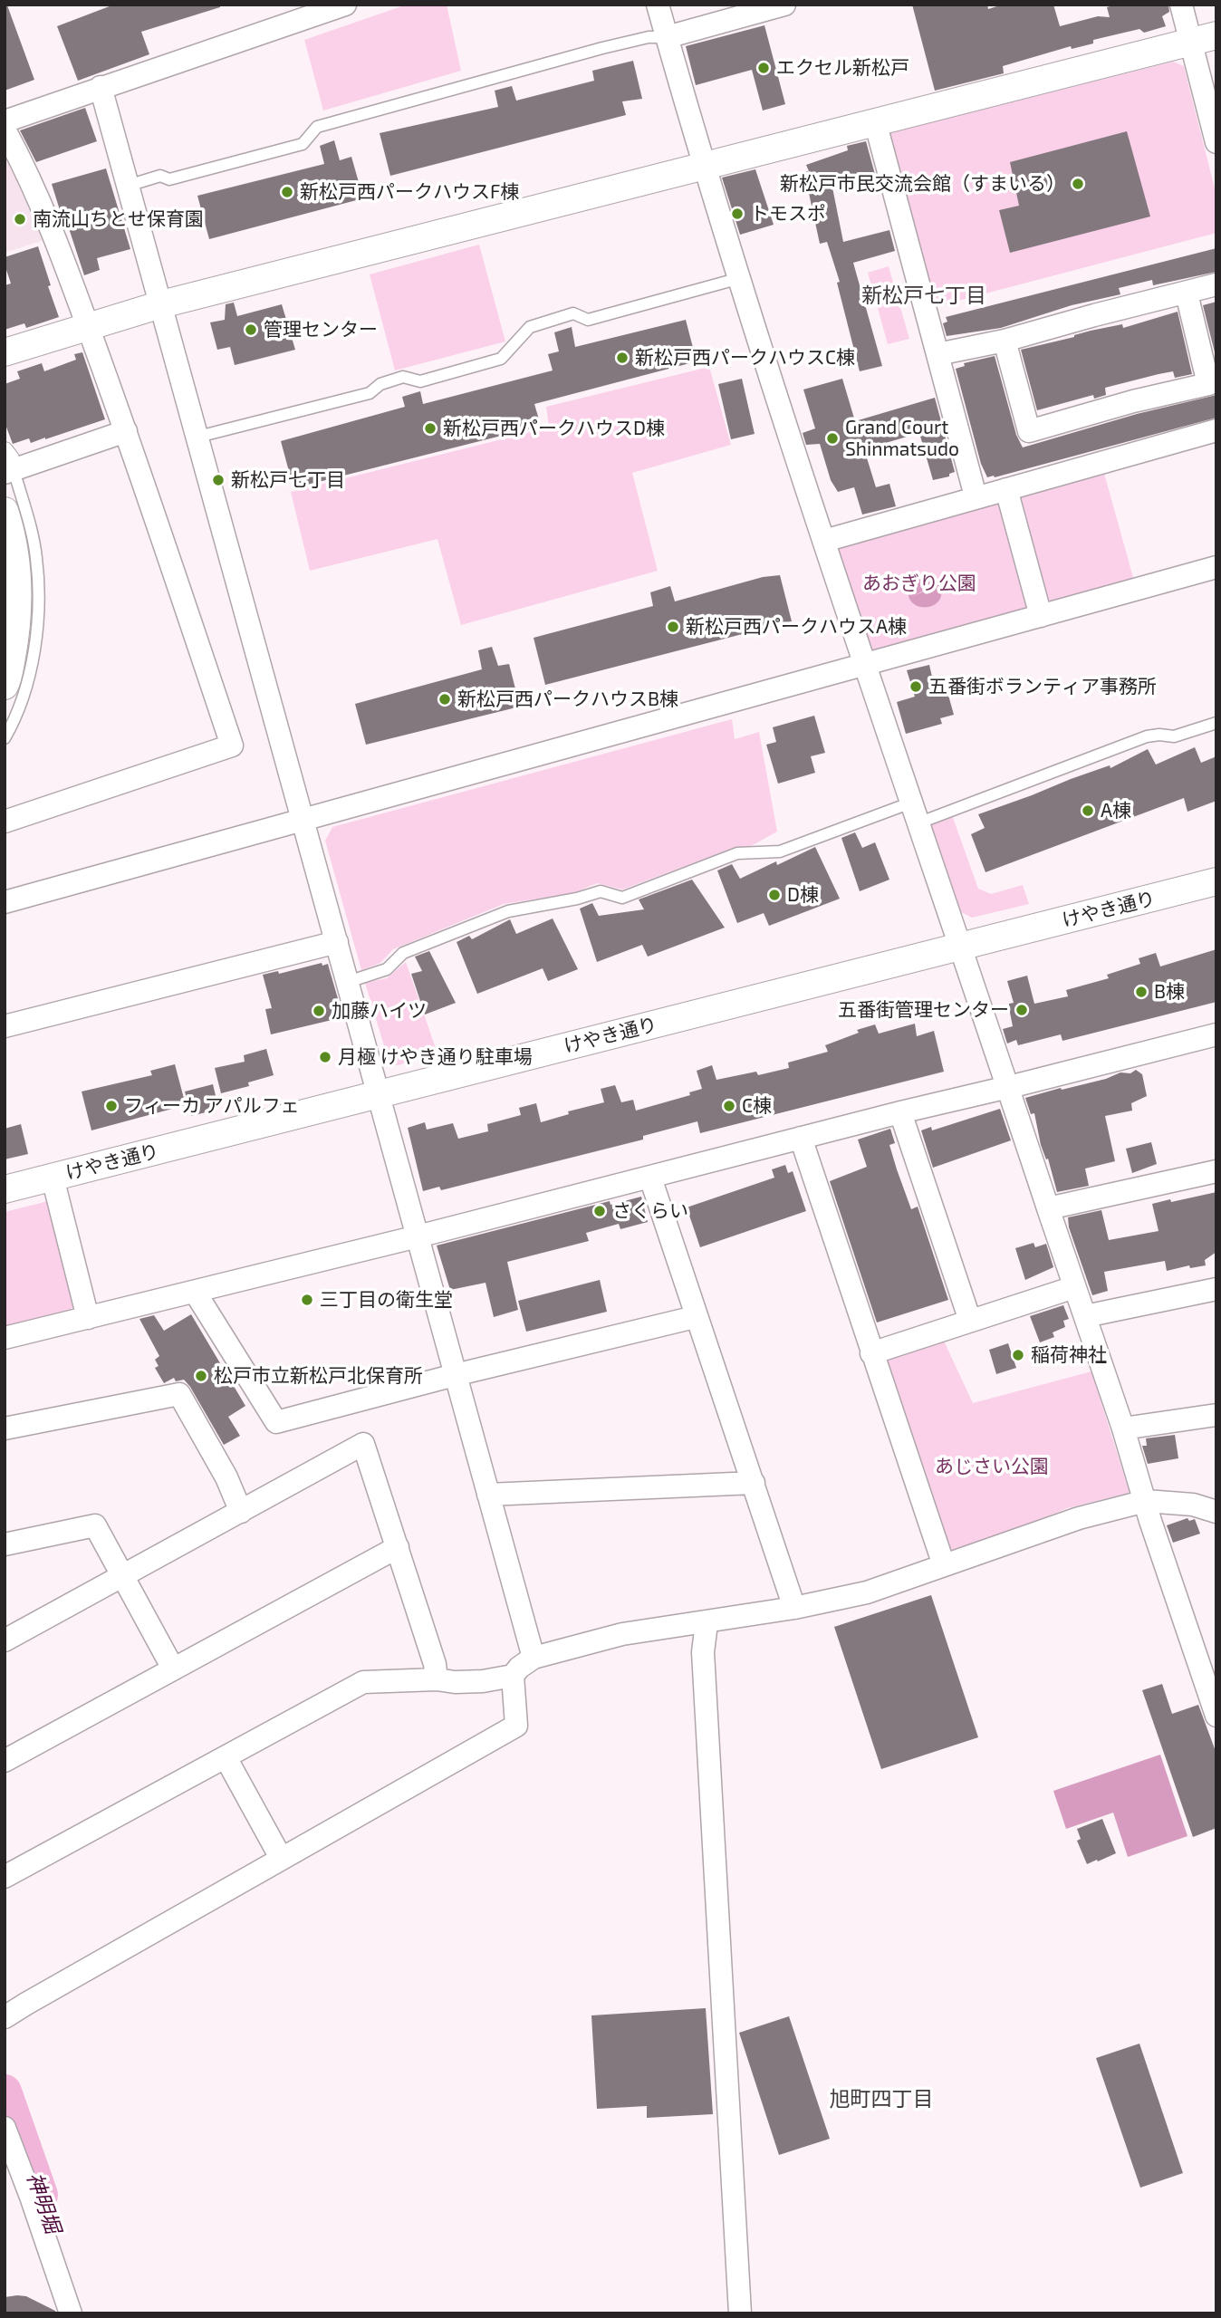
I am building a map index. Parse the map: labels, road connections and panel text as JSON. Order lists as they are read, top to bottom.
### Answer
{
  "streets": {
    "street": ["けやき通り"]
  },
  "districts": ["新松戸七丁目", "旭町四丁目"],
  "water": ["神明堀"],
  "parks": ["あおぎり公園", "あじさい公園"],
  "places": [
    "エクセル新松戸",
    "新松戸市民交流会館（すまいる）",
    "新松戸西パークハウスF棟",
    "トモスポ",
    "南流山ちとせ保育園",
    "管理センター",
    "新松戸西パークハウスC棟",
    "新松戸西パークハウスD棟",
    "Grand Court Shinmatsudo",
    "新松戸七丁目",
    "新松戸西パークハウスA棟",
    "五番街ボランティア事務所",
    "新松戸西パークハウスB棟",
    "A棟",
    "D棟",
    "B棟",
    "五番街管理センター",
    "加藤ハイツ",
    "月極 けやき通り駐車場",
    "フィーカ アパルフェ",
    "C棟",
    "さくらい",
    "三丁目の衛生堂",
    "稲荷神社",
    "松戸市立新松戸北保育所"
  ]
}
